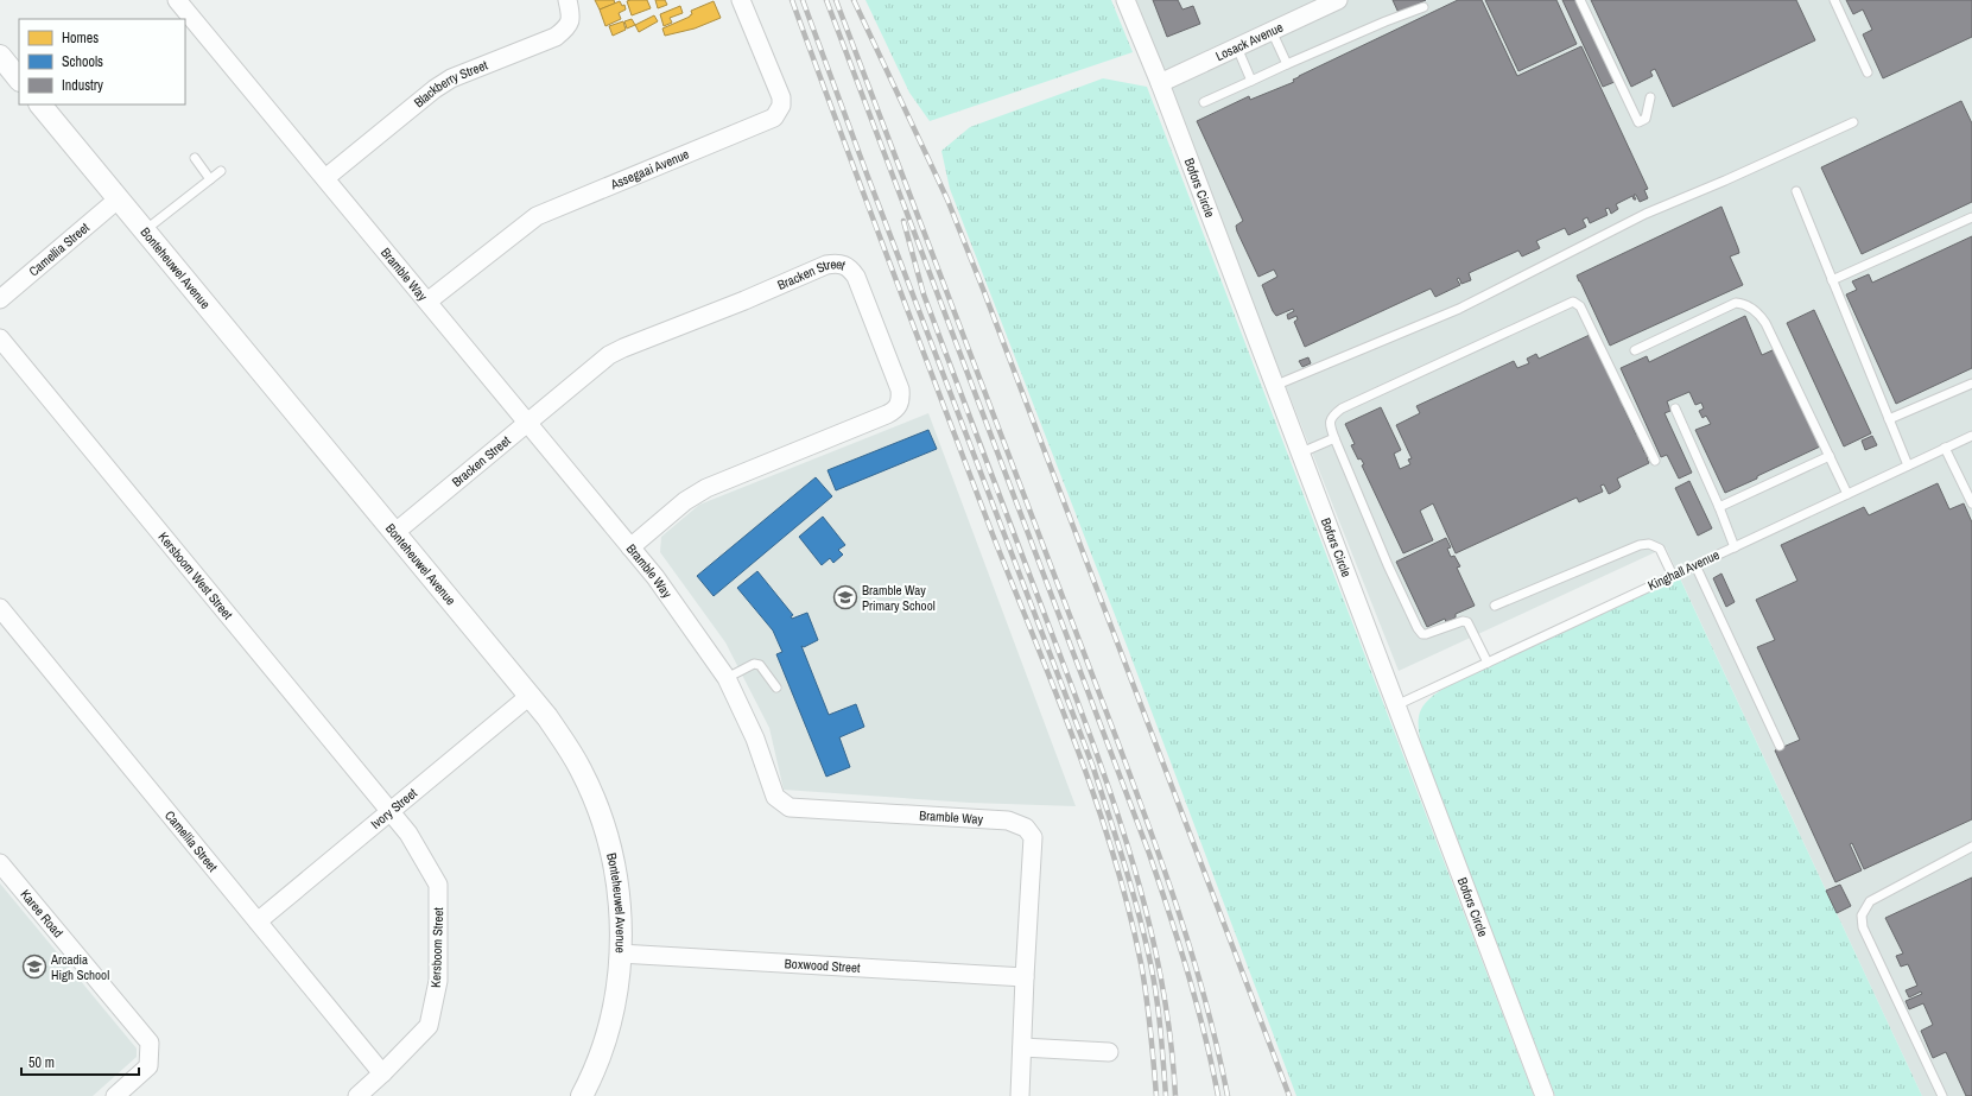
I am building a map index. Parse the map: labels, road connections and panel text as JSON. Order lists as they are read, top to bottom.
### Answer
{
  "streets": {
    "street": [
      "Losack Avenue",
      "Blackberry Street",
      "Assegaai Avenue",
      "Bofors Circle",
      "Camellia Street",
      "Bonteheuwel Avenue",
      "Bramble Way",
      "Bracken Street",
      "Kersboom West Street",
      "Ivory Street",
      "Karee Road",
      "Kersboom Street",
      "Boxwood Street"
    ],
    "lane": ["Kinghall Avenue"]
  },
  "crossings": [
    ["Losack Avenue", "Bofors Circle"],
    ["Blackberry Street", "Bramble Way"],
    ["Assegaai Avenue", "Bramble Way"],
    ["Bofors Circle", "Kinghall Avenue"],
    ["Camellia Street", "Bonteheuwel Avenue"],
    ["Camellia Street", "Ivory Street"],
    ["Camellia Street", "Kersboom Street"],
    ["Bonteheuwel Avenue", "Bracken Street"],
    ["Bonteheuwel Avenue", "Ivory Street"],
    ["Bonteheuwel Avenue", "Boxwood Street"],
    ["Bramble Way", "Bracken Street"],
    ["Bramble Way", "Boxwood Street"],
    ["Kersboom West Street", "Ivory Street"],
    ["Kersboom West Street", "Kersboom Street"],
    ["Ivory Street", "Kersboom Street"]
  ],
  "places": {
    "school or university": ["Bramble Way Primary School", "Arcadia High School"]
  },
  "legend": ["Homes", "Schools", "Industry"],
  "scale_bar": "50 m"
}
